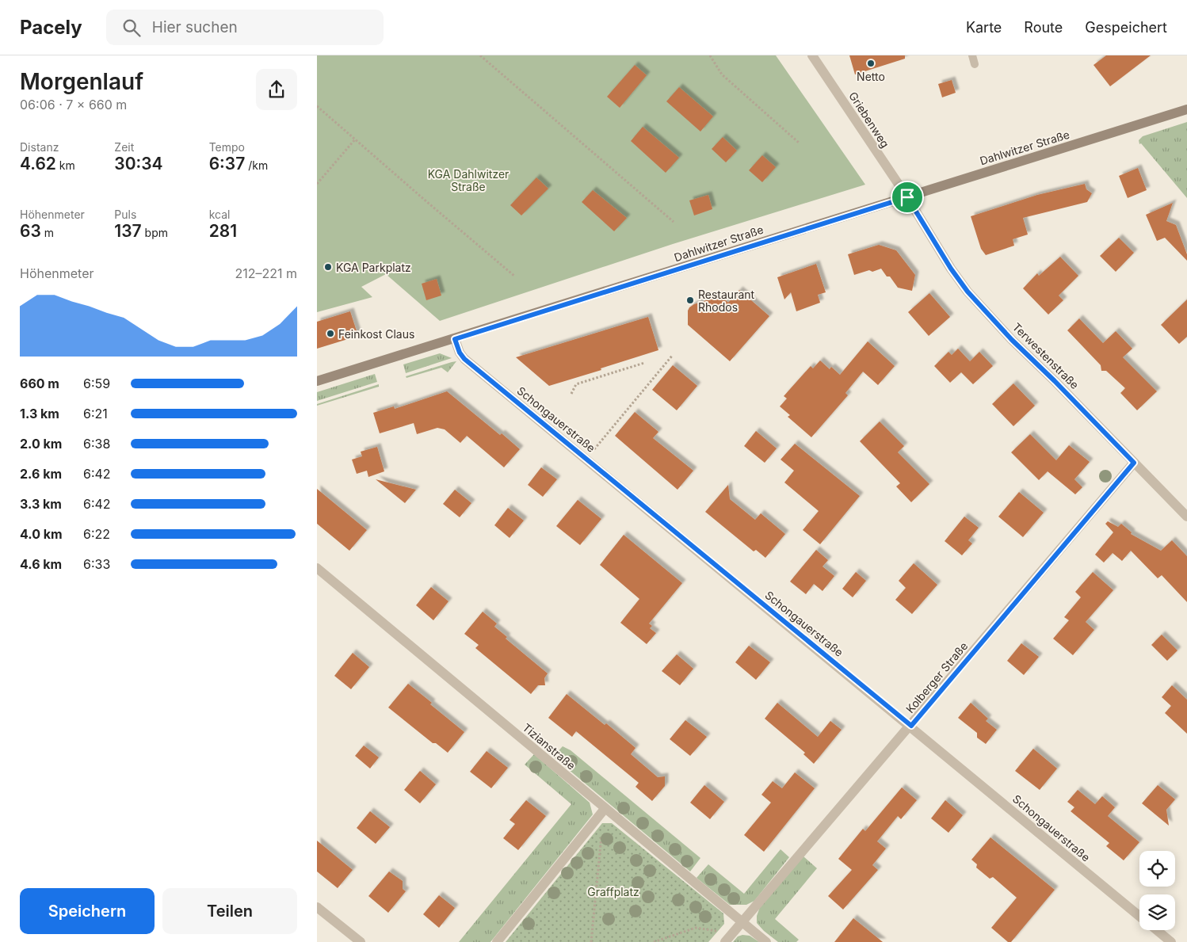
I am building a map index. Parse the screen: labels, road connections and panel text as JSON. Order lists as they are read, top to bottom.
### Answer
{
  "streets": {
    "main road": ["Dahlwitzer Straße"],
    "street": [
      "Griebenweg",
      "Terwestenstraße",
      "Schongauerstraße",
      "Kolberger Straße",
      "Tizianstraße"
    ]
  },
  "crossings": [
    ["Griebenweg", "Dahlwitzer Straße"],
    ["Griebenweg", "Terwestenstraße"],
    ["Dahlwitzer Straße", "Terwestenstraße"],
    ["Dahlwitzer Straße", "Schongauerstraße"],
    ["Terwestenstraße", "Kolberger Straße"],
    ["Schongauerstraße", "Kolberger Straße"],
    ["Kolberger Straße", "Tizianstraße"]
  ],
  "parks": ["KGA Dahlwitzer Straße", "Graffplatz"],
  "places": [
    "Netto",
    "KGA Parkplatz",
    "Restaurant Rhodos",
    "Feinkost Claus"
  ],
  "page": {
    "header": "Pacely",
    "search": "Hier suchen",
    "nav": ["Karte", "Route", "Gespeichert"],
    "heading": ["Morgenlauf", "06:06 · 7 × 660 m"],
    "stats": [
      ["Distanz", "4.62 km"],
      ["Zeit", "30:34"],
      ["Tempo", "6:37 /km"],
      ["Höhenmeter", "63 m"],
      ["Puls", "137 bpm"],
      ["kcal", "281"]
    ],
    "chart": ["Höhenmeter", "212–221 m"],
    "list": [
      {
        "name": "660 m",
        "note": "6:59"
      },
      {
        "name": "1.3 km",
        "note": "6:21"
      },
      {
        "name": "2.0 km",
        "note": "6:38"
      },
      {
        "name": "2.6 km",
        "note": "6:42"
      },
      {
        "name": "3.3 km",
        "note": "6:42"
      },
      {
        "name": "4.0 km",
        "note": "6:22"
      },
      {
        "name": "4.6 km",
        "note": "6:33"
      }
    ],
    "buttons": ["Speichern", "Teilen"]
  }
}
